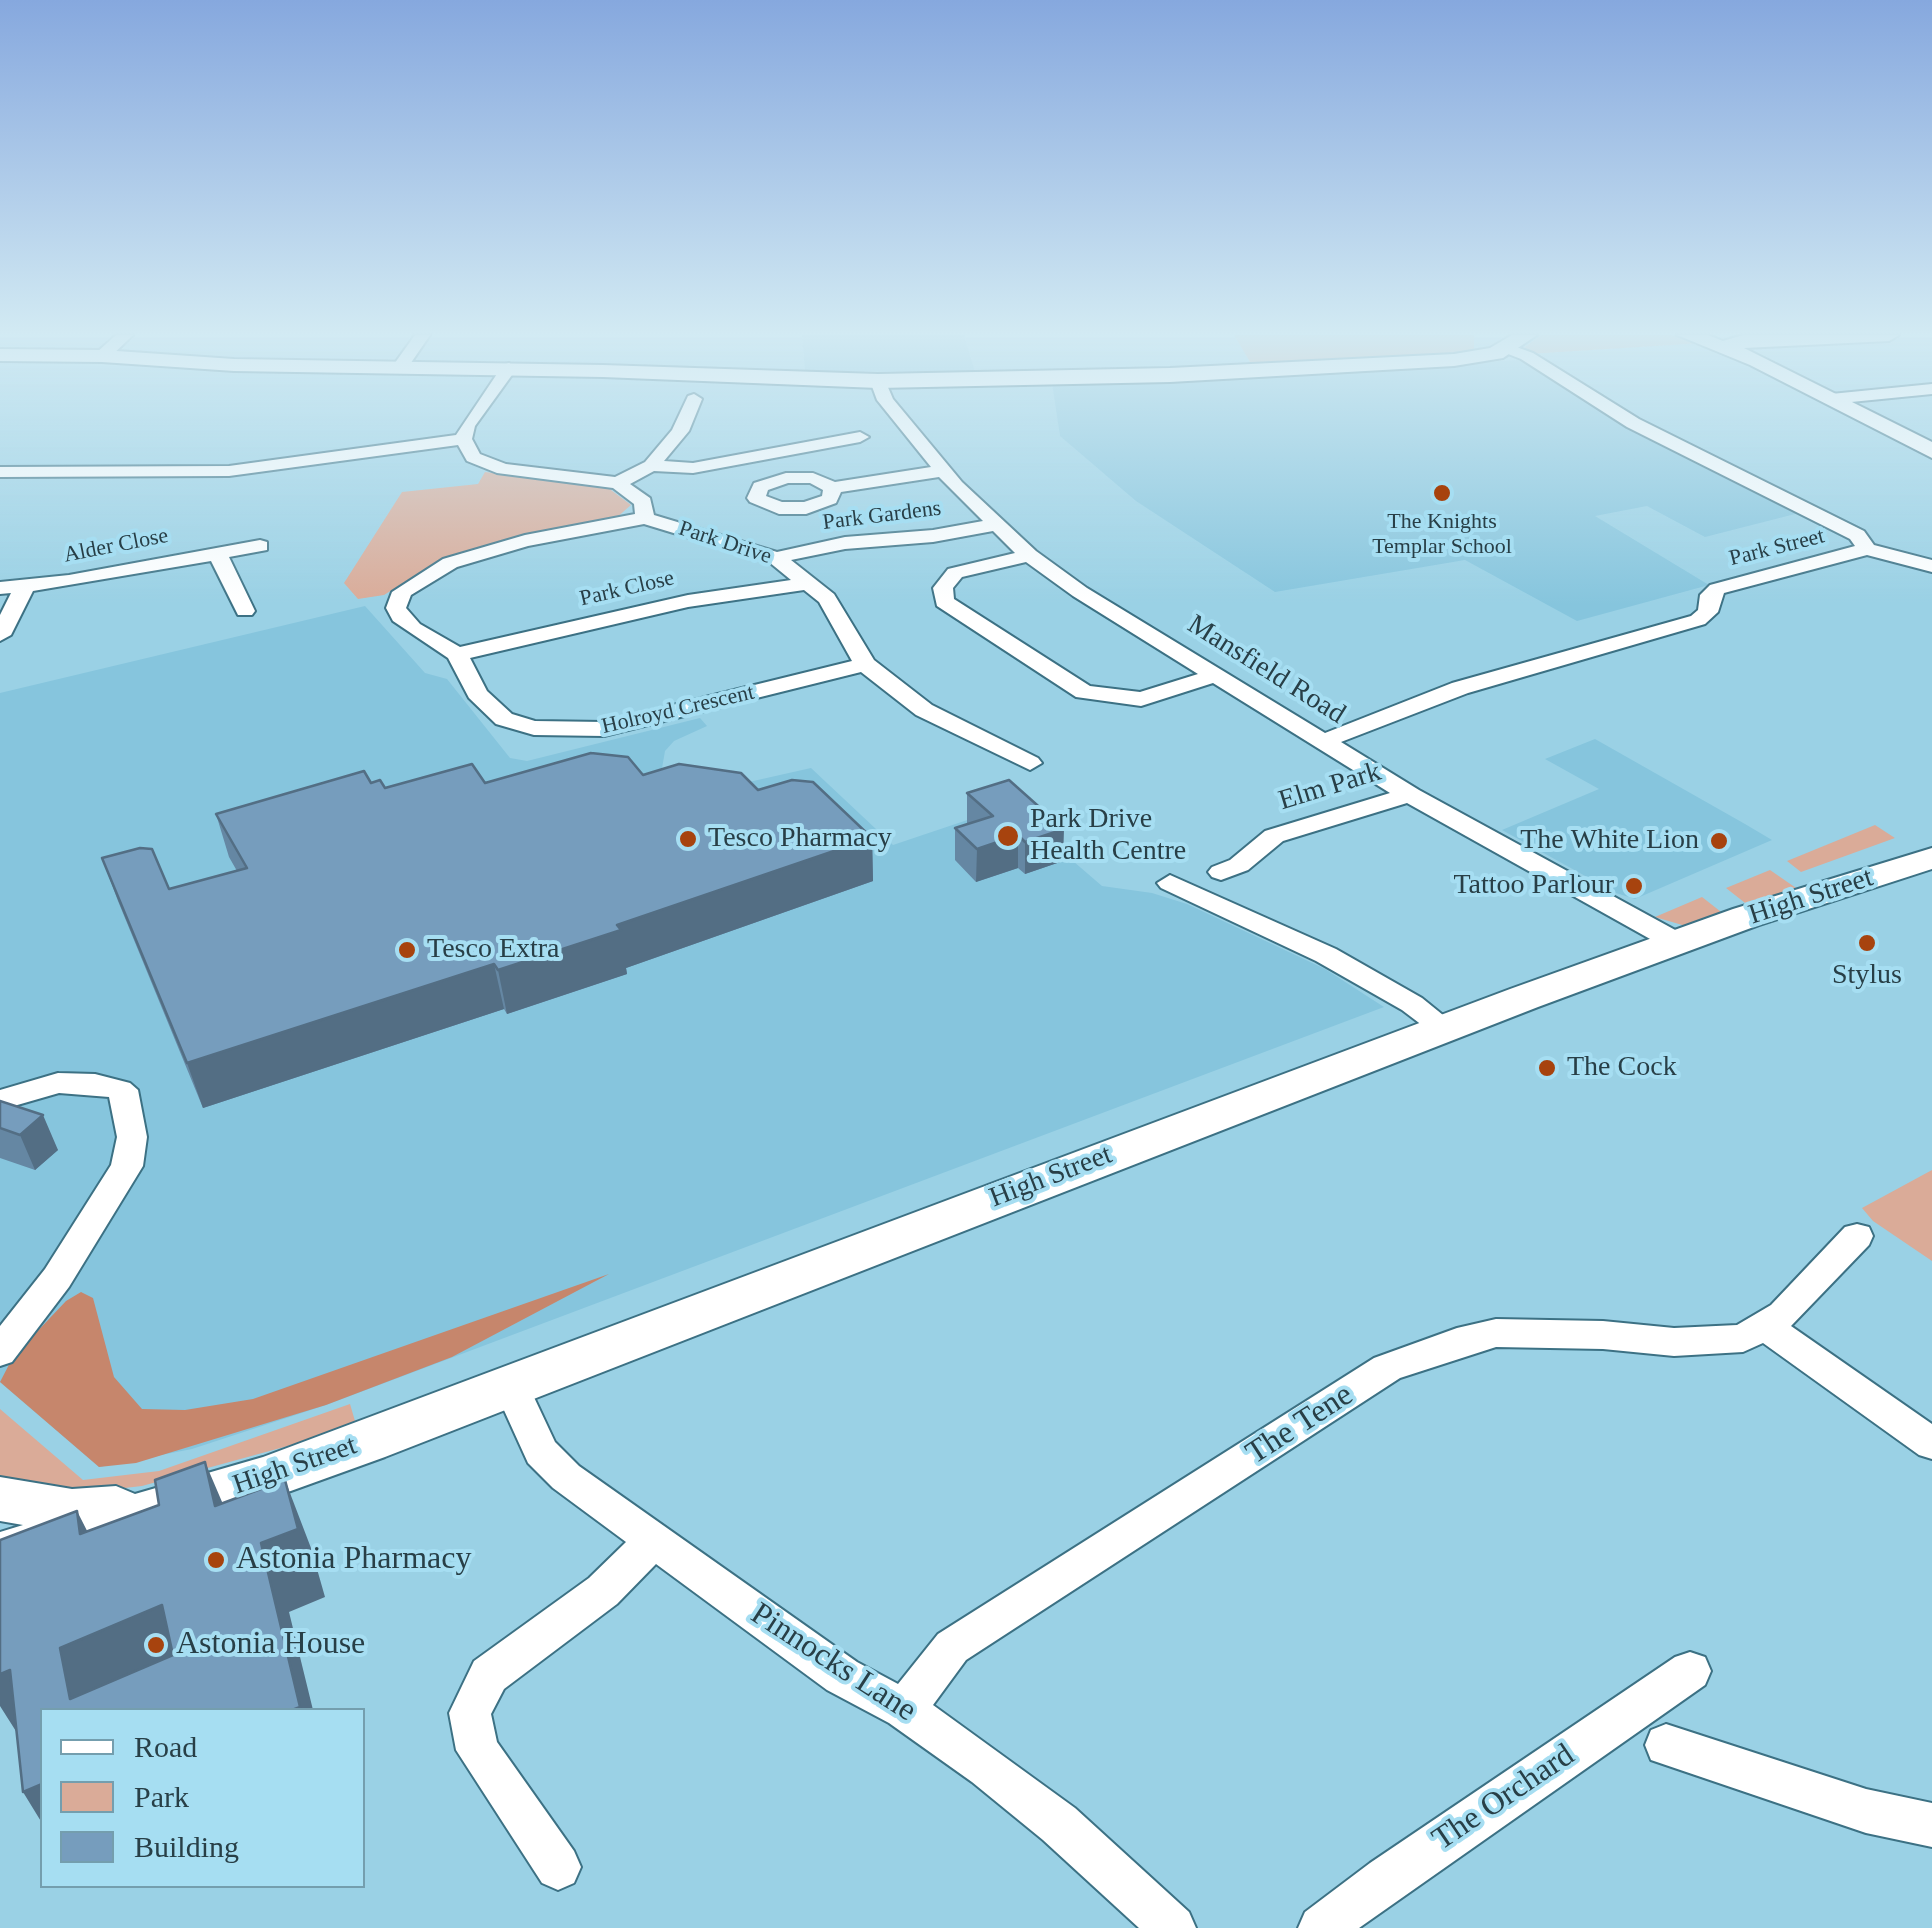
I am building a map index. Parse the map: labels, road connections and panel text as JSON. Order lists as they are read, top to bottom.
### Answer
{
  "streets": {
    "street": [
      "Park Gardens",
      "Park Drive",
      "Alder Close",
      "Park Street",
      "Park Close",
      "Mansfield Road",
      "Holroyd Crescent",
      "Elm Park",
      "High Street",
      "The Tene",
      "Pinnocks Lane",
      "The Orchard"
    ]
  },
  "crossings": [
    ["Park Gardens", "Park Drive"],
    ["Park Gardens", "Mansfield Road"],
    ["Park Drive", "Park Close"],
    ["Park Drive", "Holroyd Crescent"],
    ["Park Street", "Mansfield Road"],
    ["Park Close", "Holroyd Crescent"],
    ["Mansfield Road", "Elm Park"],
    ["Mansfield Road", "High Street"],
    ["High Street", "Pinnocks Lane"],
    ["The Tene", "Pinnocks Lane"]
  ],
  "places": [
    "The Knights Templar School",
    "Park Drive Health Centre",
    "Tesco Pharmacy",
    "The White Lion",
    "Tattoo Parlour",
    "Stylus",
    "Tesco Extra",
    "The Cock",
    "Astonia Pharmacy",
    "Astonia House"
  ],
  "legend": ["Road", "Park", "Building"]
}
